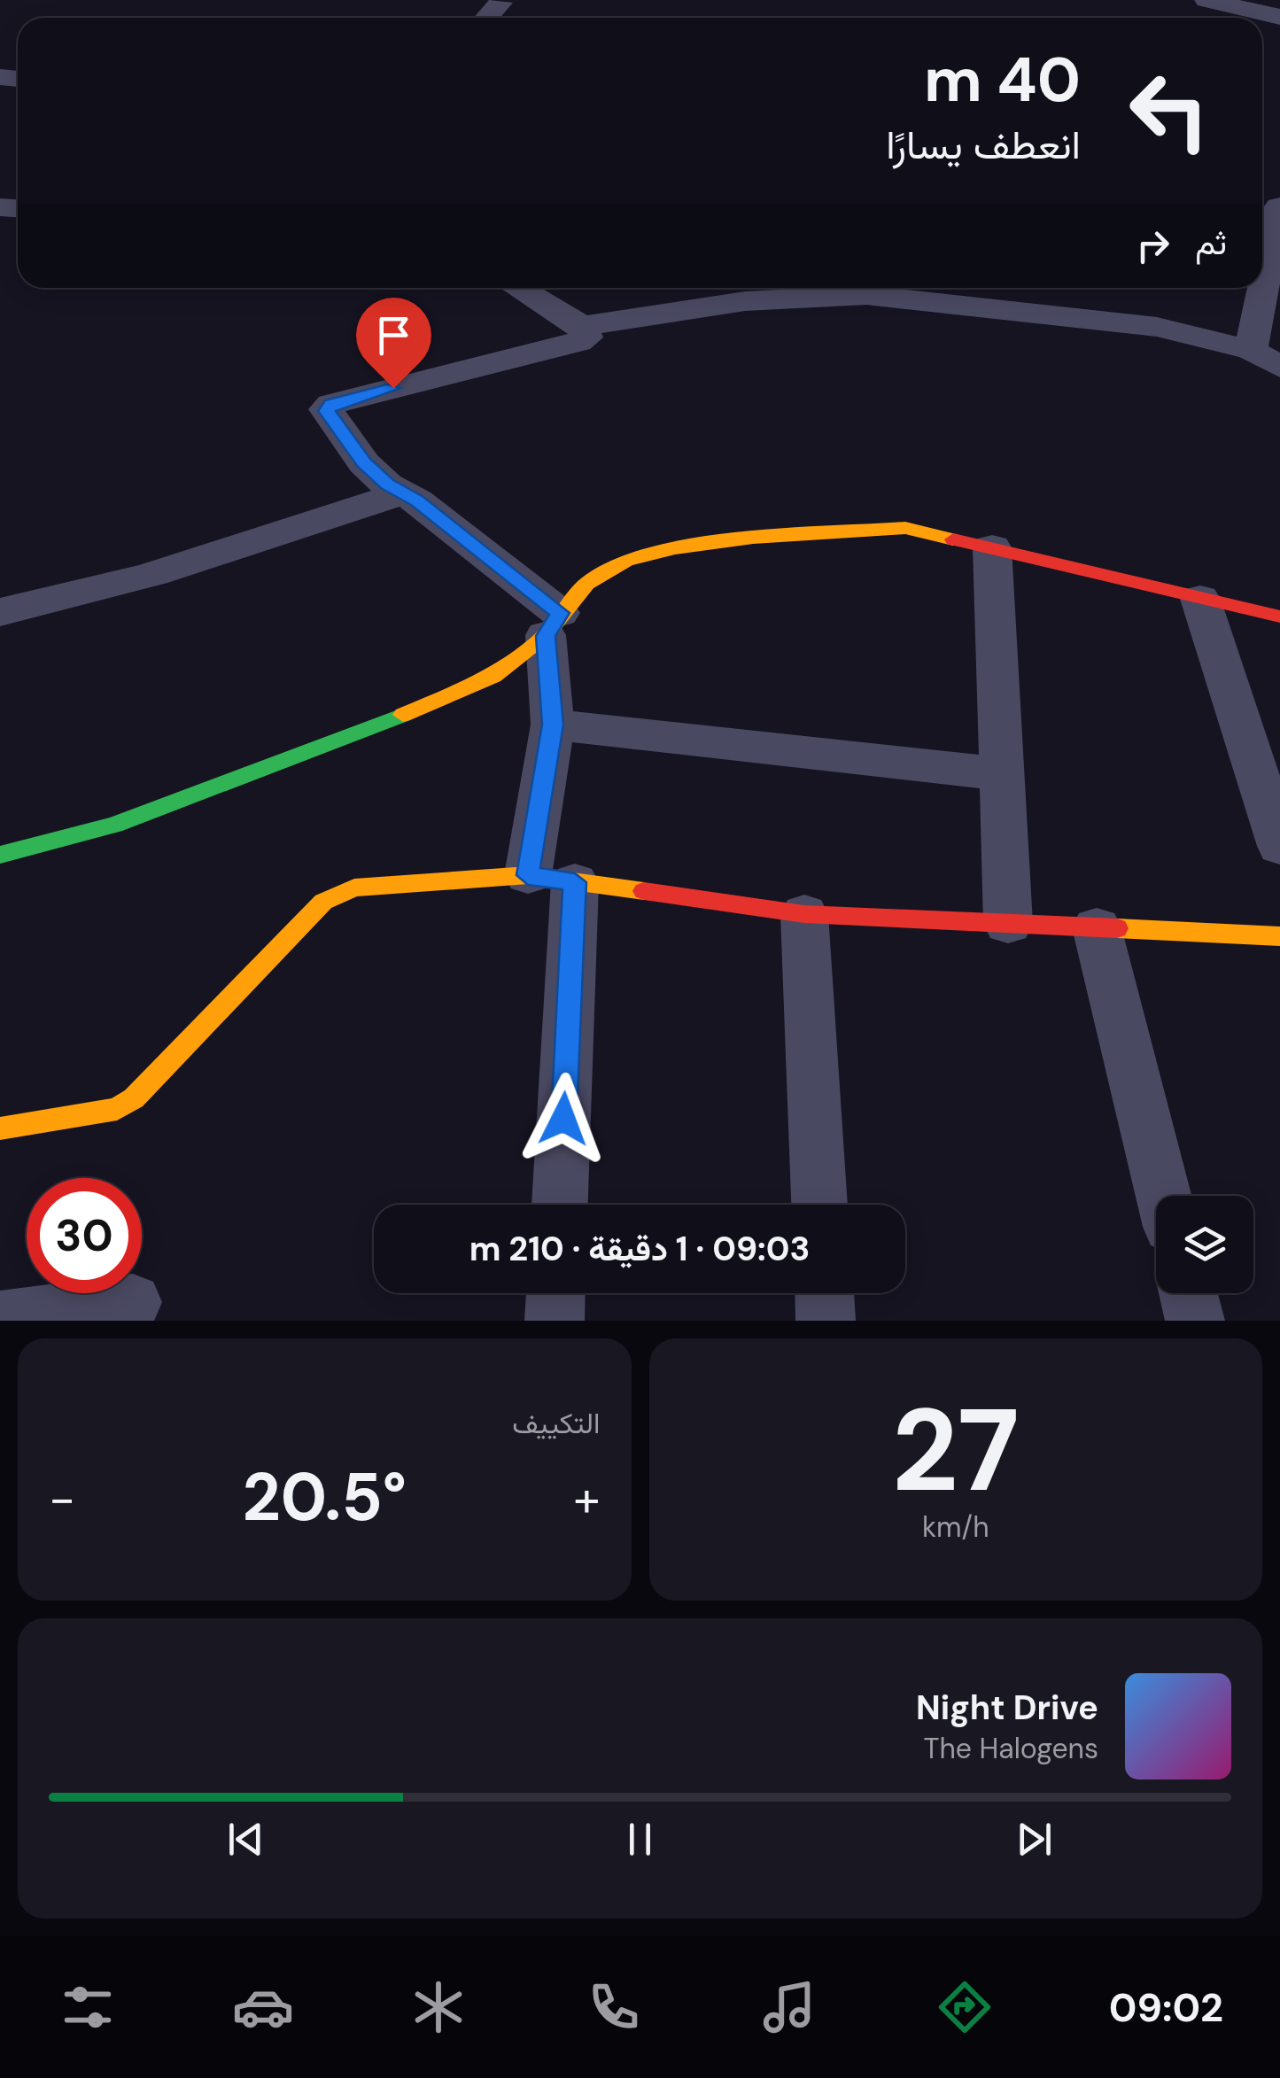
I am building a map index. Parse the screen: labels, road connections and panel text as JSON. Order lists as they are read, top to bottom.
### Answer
{
  "page": {
    "turn": ["40 m", "انعطف يسارًا"],
    "then": "ثم",
    "limit": "30",
    "trip": "09:03 · 1 دقيقة · 210 m",
    "tile": [
      ["27", "km/h"],
      "التكييف"
    ],
    "heat": ["−", "20.5°", "+"],
    "song": ["Night Drive", "The Halogens"],
    "tabs": "09:02"
  }
}
